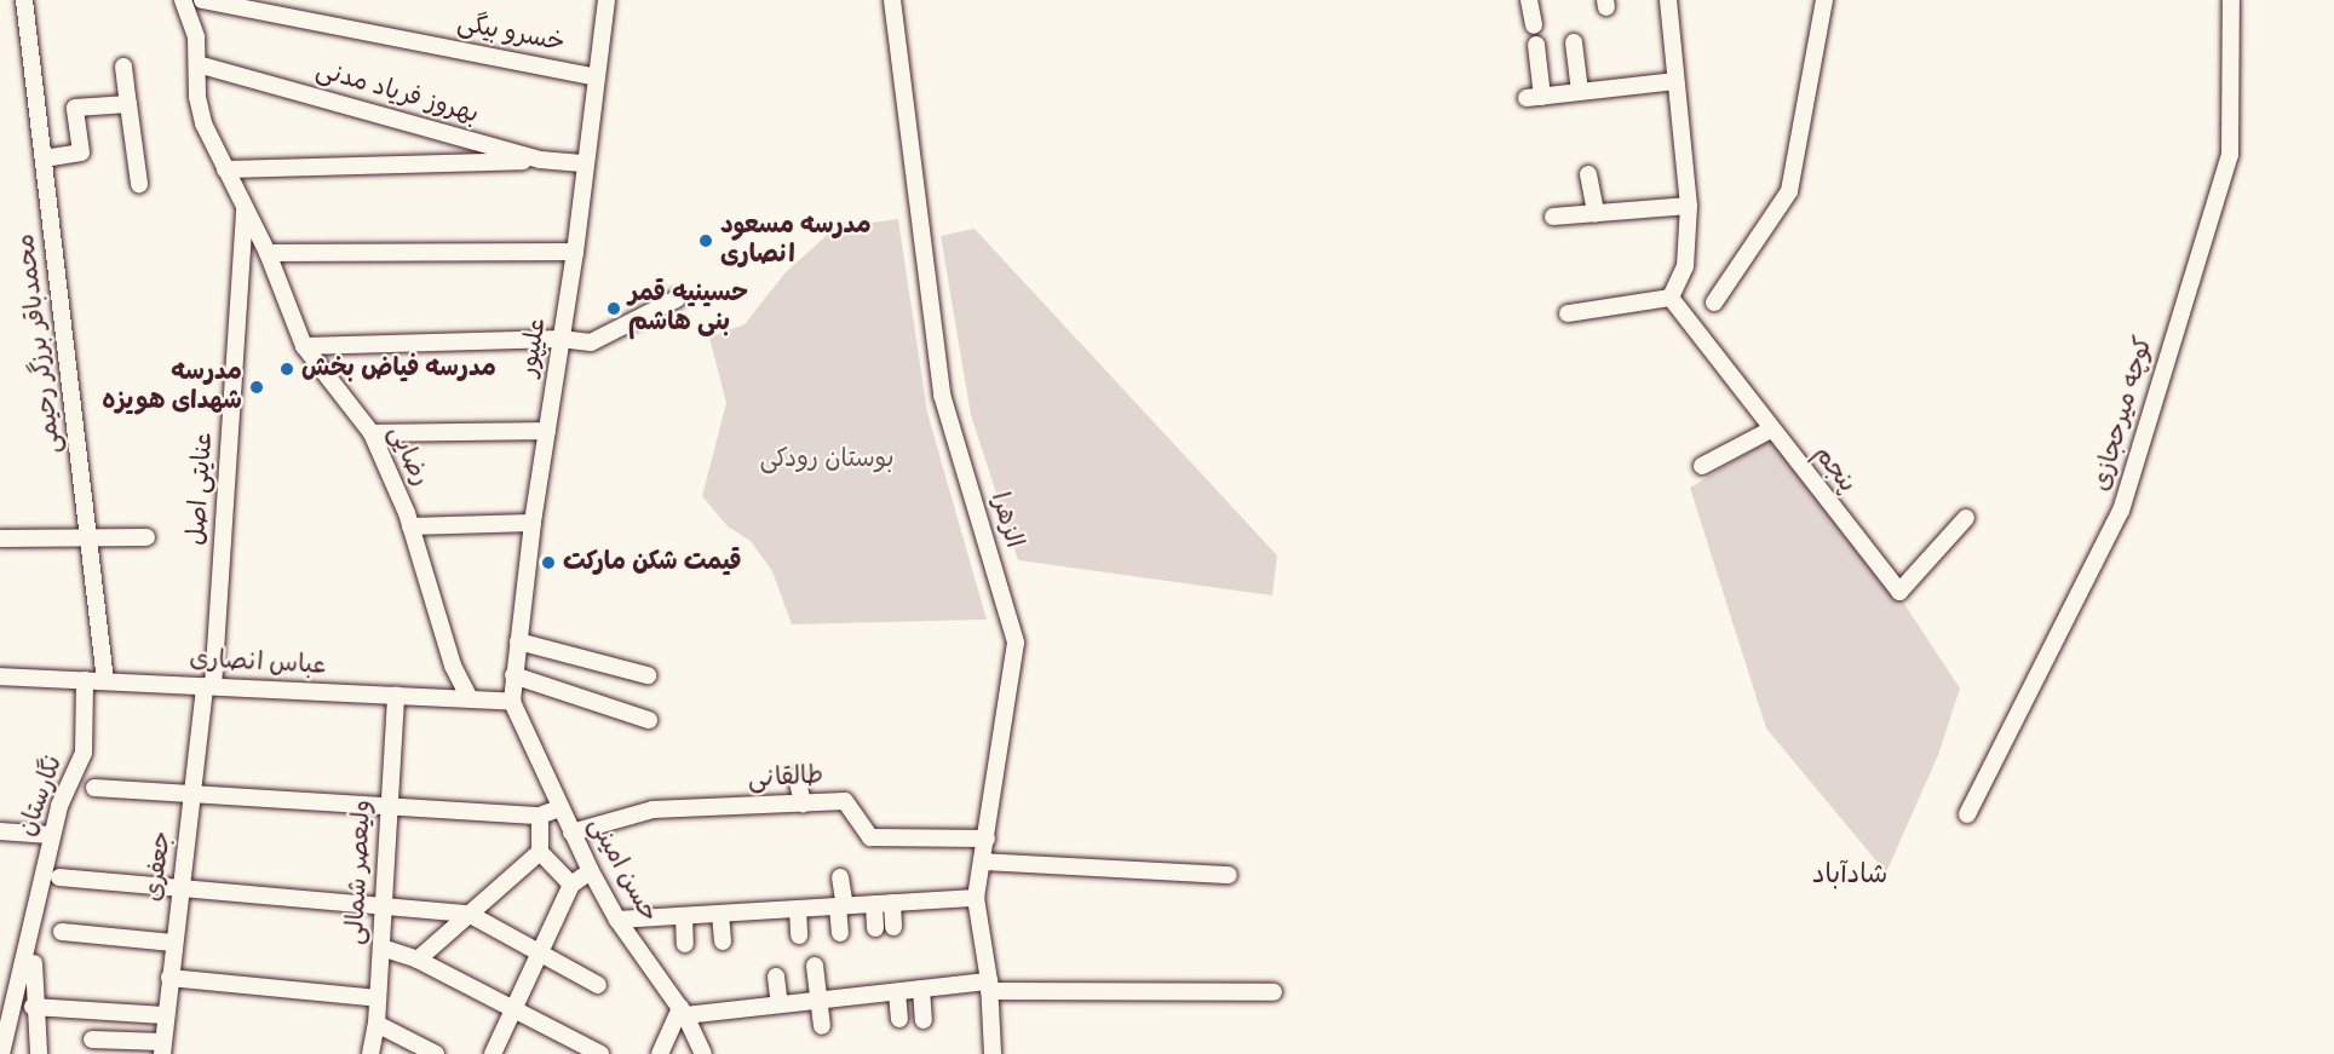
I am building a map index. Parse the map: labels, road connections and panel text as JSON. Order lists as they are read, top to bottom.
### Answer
{
  "streets": {
    "street": [
      "خسرو بیگی",
      "بهروز فریاد مدنی",
      "محمدباقر برزگر رحیمی",
      "علیپور",
      "کوچه میرحجازی",
      "رضایی",
      "پنجم",
      "عنایتی اصل",
      "الزهرا",
      "عباس انصاری",
      "طالقانی",
      "نگارستان",
      "جعفری",
      "حسن امینی",
      "ولیعصر شمالی"
    ]
  },
  "crossings": [
    ["خسرو بیگی", "علیپور"],
    ["بهروز فریاد مدنی", "علیپور"],
    ["بهروز فریاد مدنی", "رضایی"],
    ["محمدباقر برزگر رحیمی", "عباس انصاری"],
    ["علیپور", "عباس انصاری"],
    ["علیپور", "حسن امینی"],
    ["رضایی", "عنایتی اصل"],
    ["رضایی", "عباس انصاری"],
    ["عنایتی اصل", "عباس انصاری"],
    ["عنایتی اصل", "جعفری"],
    ["الزهرا", "طالقانی"],
    ["عباس انصاری", "نگارستان"],
    ["عباس انصاری", "جعفری"],
    ["عباس انصاری", "حسن امینی"],
    ["عباس انصاری", "ولیعصر شمالی"],
    ["طالقانی", "حسن امینی"]
  ],
  "districts": ["شادآباد"],
  "parks": ["بوستان رودکی"],
  "places": [
    "مدرسه مسعود انصاری",
    "حسینیه قمر بنی هاشم",
    "مدرسه فیاض بخش",
    "مدرسه شهدای هویزه",
    "قیمت شکن مارکت"
  ]
}
